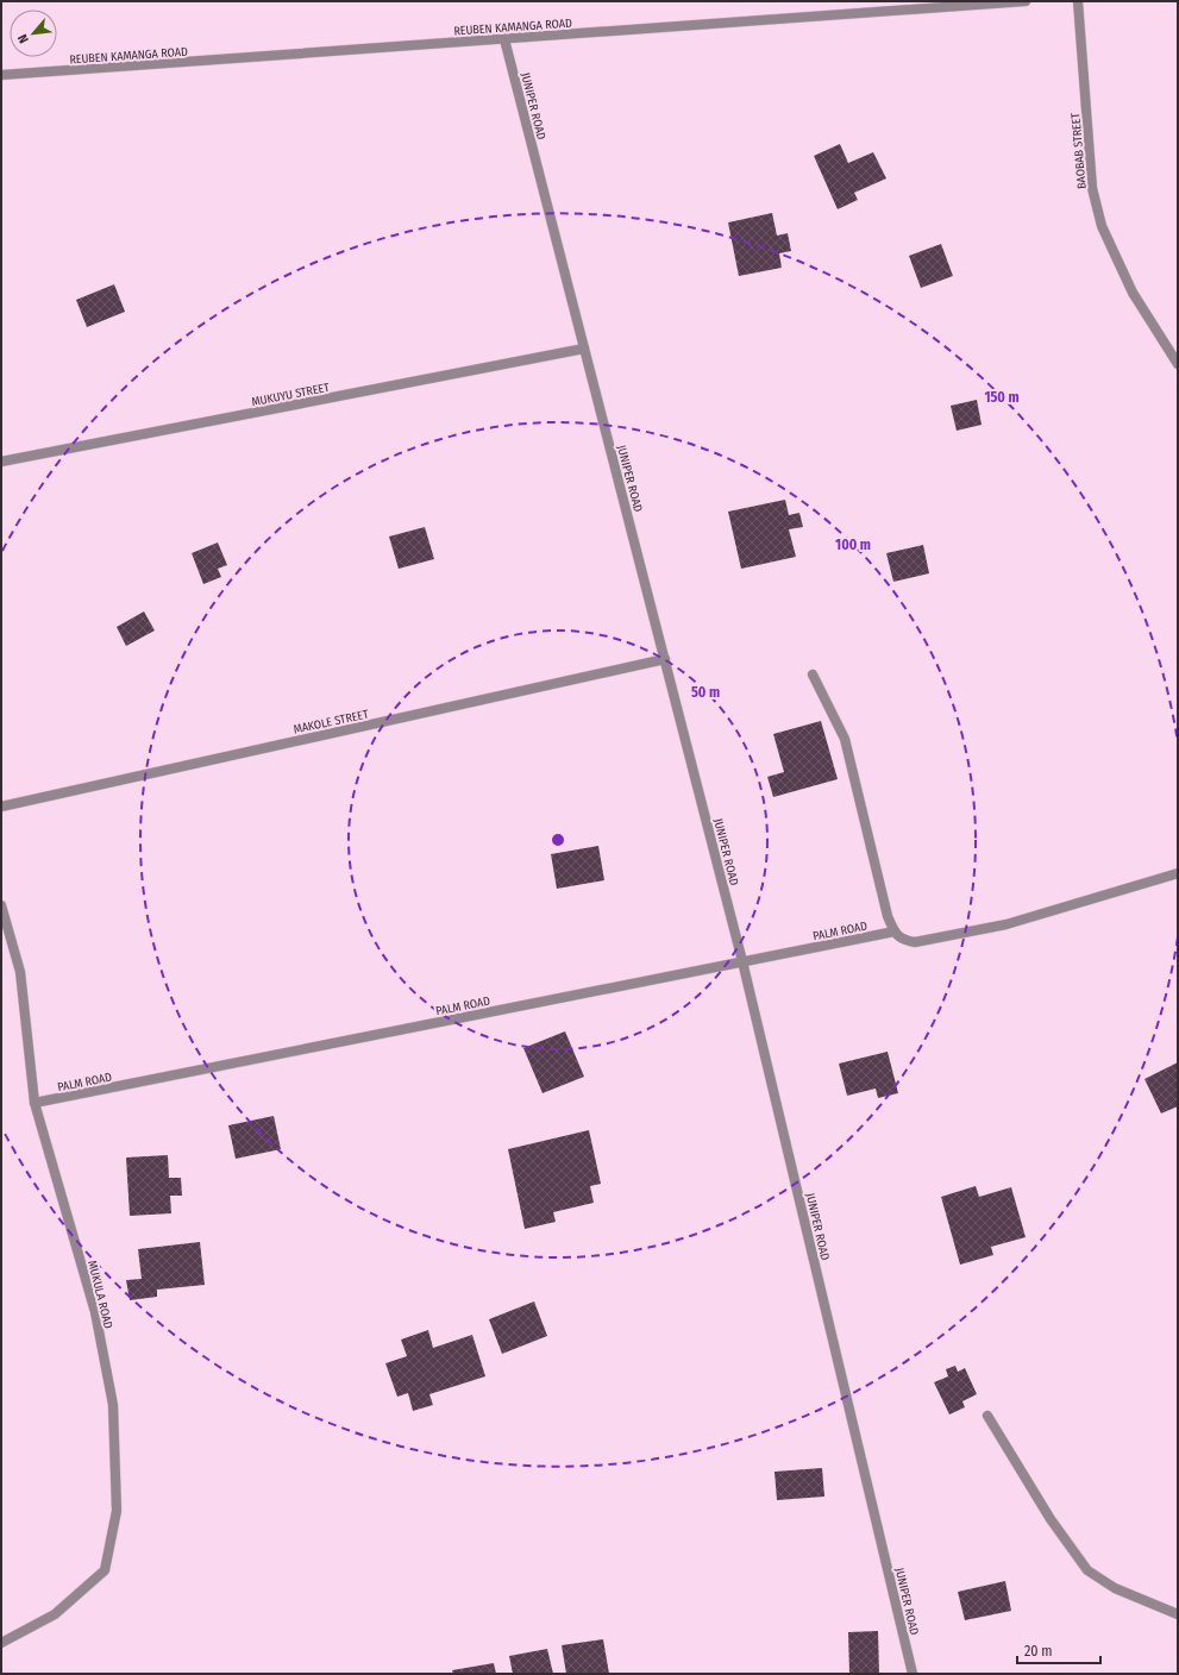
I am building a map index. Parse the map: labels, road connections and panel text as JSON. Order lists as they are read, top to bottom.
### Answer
{
  "streets": {
    "street": [
      "REUBEN KAMANGA ROAD",
      "JUNIPER ROAD",
      "BAOBAB STREET",
      "MUKUYU STREET",
      "MAKOLE STREET",
      "PALM ROAD",
      "MUKULA ROAD"
    ]
  },
  "crossings": [
    ["REUBEN KAMANGA ROAD", "JUNIPER ROAD"],
    ["JUNIPER ROAD", "MUKUYU STREET"],
    ["JUNIPER ROAD", "MAKOLE STREET"],
    ["JUNIPER ROAD", "PALM ROAD"],
    ["PALM ROAD", "MUKULA ROAD"]
  ],
  "scale_bar": "20 m",
  "north": "bottom left",
  "rings": ["150 m", "100 m", "50 m"]
}
